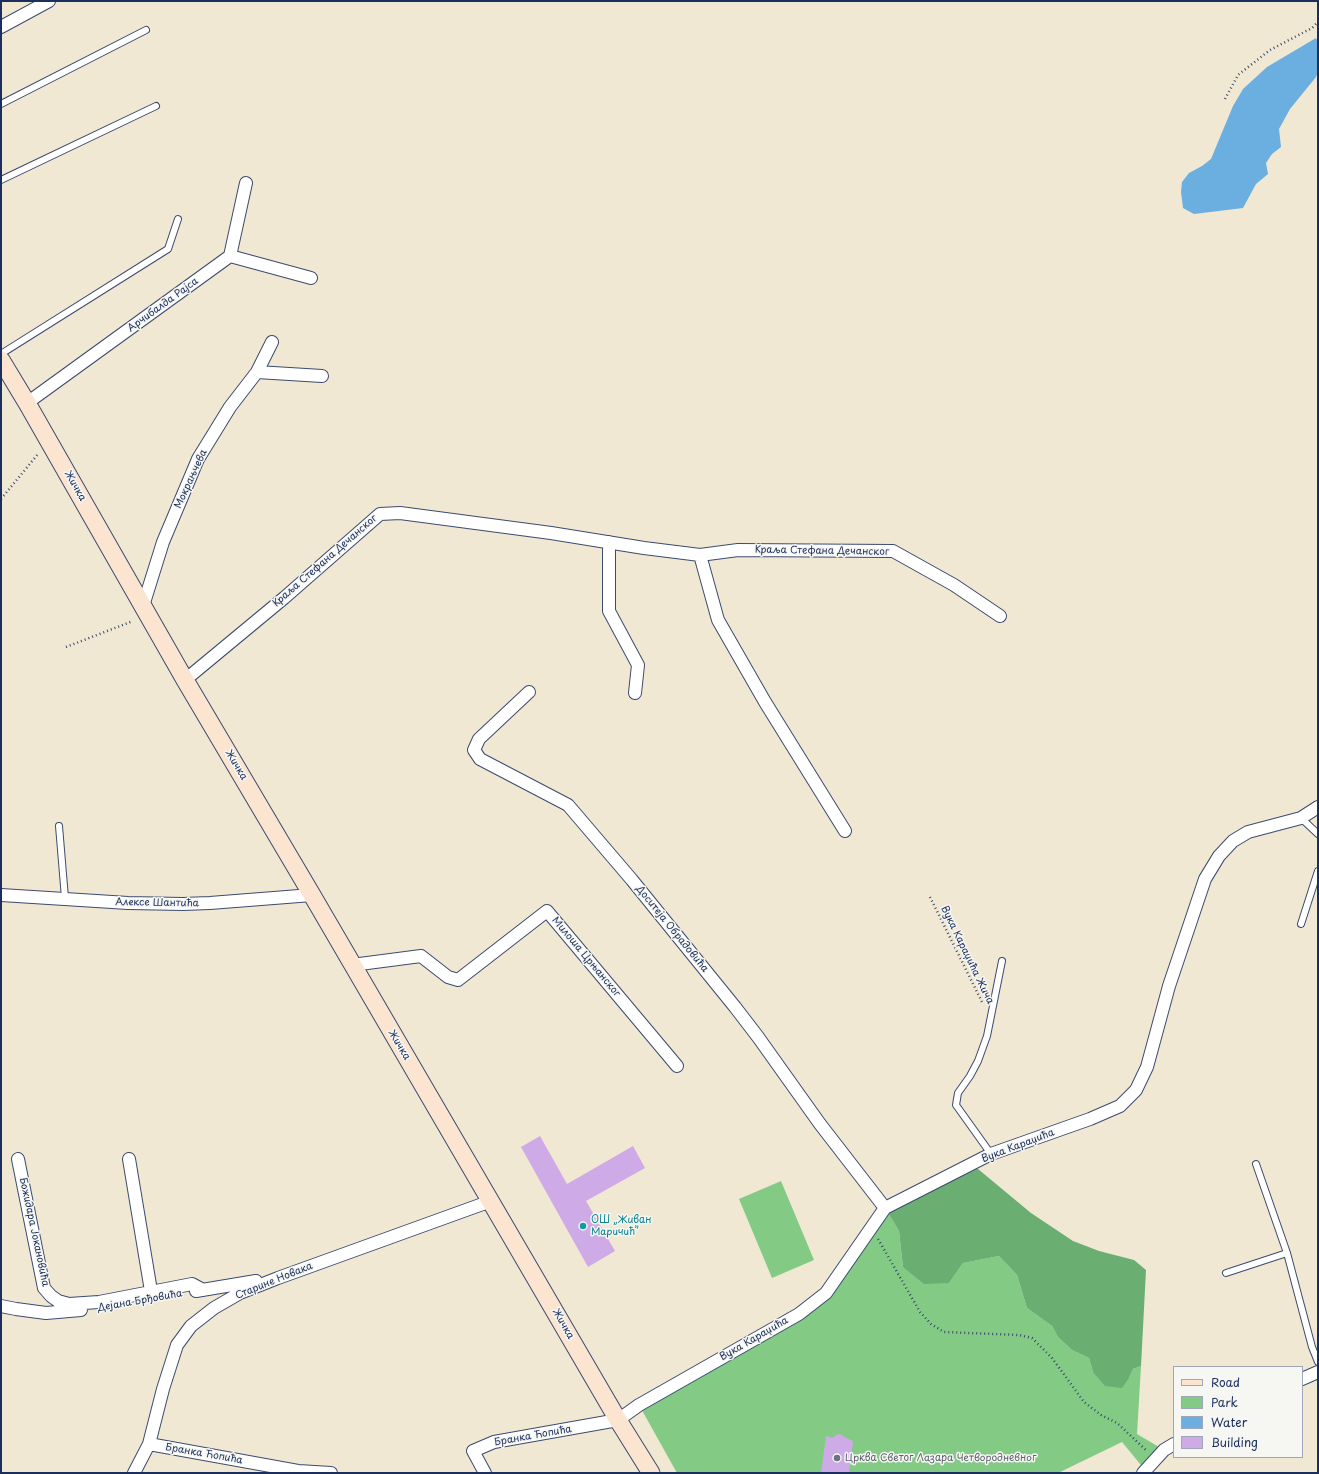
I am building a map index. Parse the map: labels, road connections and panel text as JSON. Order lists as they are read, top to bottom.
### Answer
{
  "streets": {
    "main road": ["Жичка"],
    "street": [
      "Арчибалда Рајса",
      "Мокрањчева",
      "Краља Стефана Дечанског",
      "Алексе Шантића",
      "Доситеја Обрадовића",
      "Милоша Црњанског",
      "Вука Караџића",
      "Божидара Јокановића",
      "Старине Новака",
      "Дејана Брђовића",
      "Бранка Ћопића"
    ],
    "path": ["Вука Караџића Жича"]
  },
  "crossings": [
    ["Арчибалда Рајса", "Жичка"],
    ["Мокрањчева", "Жичка"],
    ["Жичка", "Краља Стефана Дечанског"],
    ["Жичка", "Алексе Шантића"],
    ["Жичка", "Милоша Црњанског"],
    ["Жичка", "Вука Караџића"],
    ["Жичка", "Старине Новака"],
    ["Жичка", "Бранка Ћопића"],
    ["Доситеја Обрадовића", "Вука Караџића"],
    ["Вука Караџића", "Бранка Ћопића"],
    ["Божидара Јокановића", "Дејана Брђовића"],
    ["Старине Новака", "Дејана Брђовића"],
    ["Старине Новака", "Бранка Ћопића"]
  ],
  "places": ["ОШ „Живан Маричић”", "Црква Светог Лазара Четвородневног"],
  "legend": [
    "Road",
    "Park",
    "Water",
    "Building"
  ]
}
